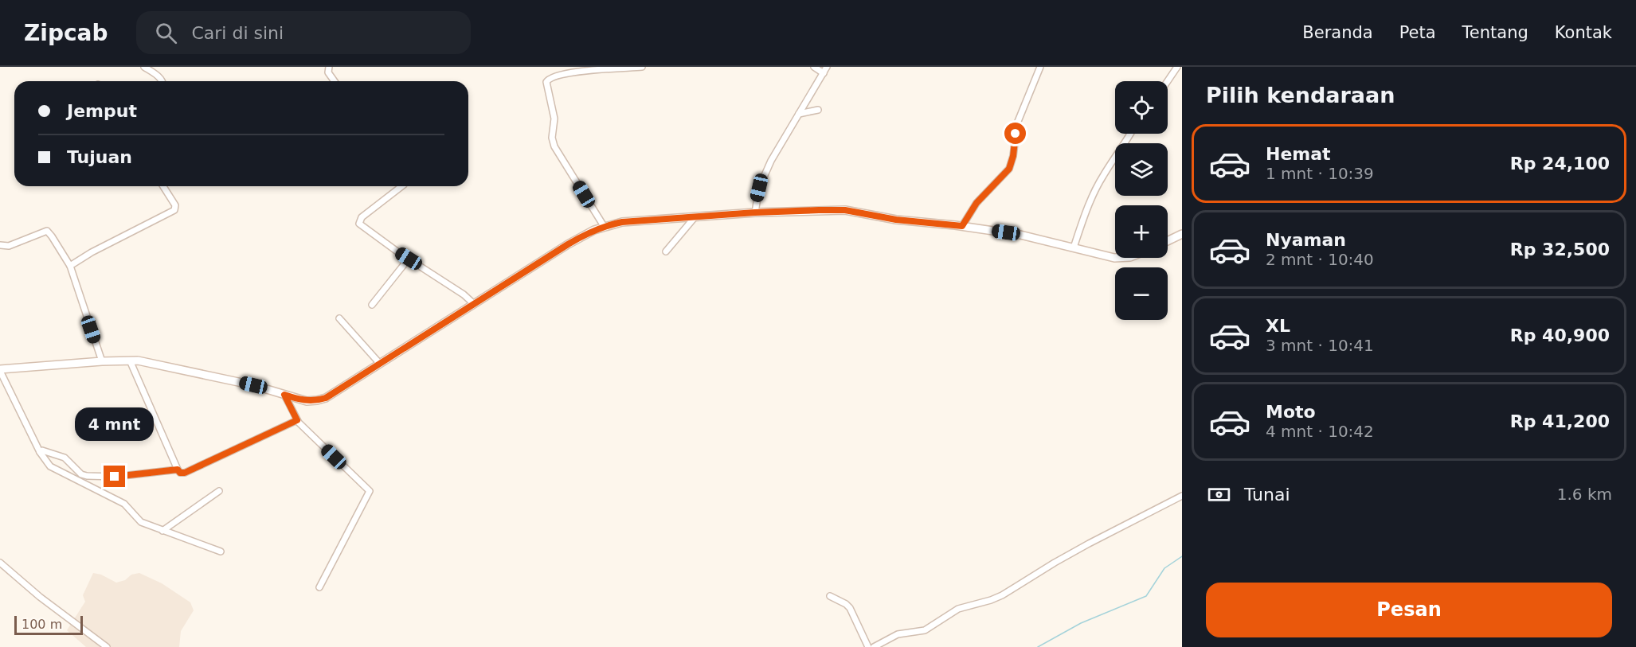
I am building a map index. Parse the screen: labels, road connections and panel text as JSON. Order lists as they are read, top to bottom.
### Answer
{
  "scale_bar": "100 m",
  "page": {
    "header": "Zipcab",
    "search": "Cari di sini",
    "nav": [
      "Beranda",
      "Peta",
      "Tentang",
      "Kontak"
    ],
    "heading": "Pilih kendaraan",
    "map_buttons": ["+", "−"],
    "banner": ["Jemput", "Tujuan"],
    "list": [
      {
        "name": "Hemat",
        "note": "1 mnt · 10:39",
        "value": "Rp 24,100"
      },
      {
        "name": "Nyaman",
        "note": "2 mnt · 10:40",
        "value": "Rp 32,500"
      },
      {
        "name": "XL",
        "note": "3 mnt · 10:41",
        "value": "Rp 40,900"
      },
      {
        "name": "Moto",
        "note": "4 mnt · 10:42",
        "value": "Rp 41,200"
      }
    ],
    "bubble": "4 mnt",
    "pay": ["Tunai", "1.6 km"],
    "buttons": "Pesan",
    "scale": "100 m"
  }
}
